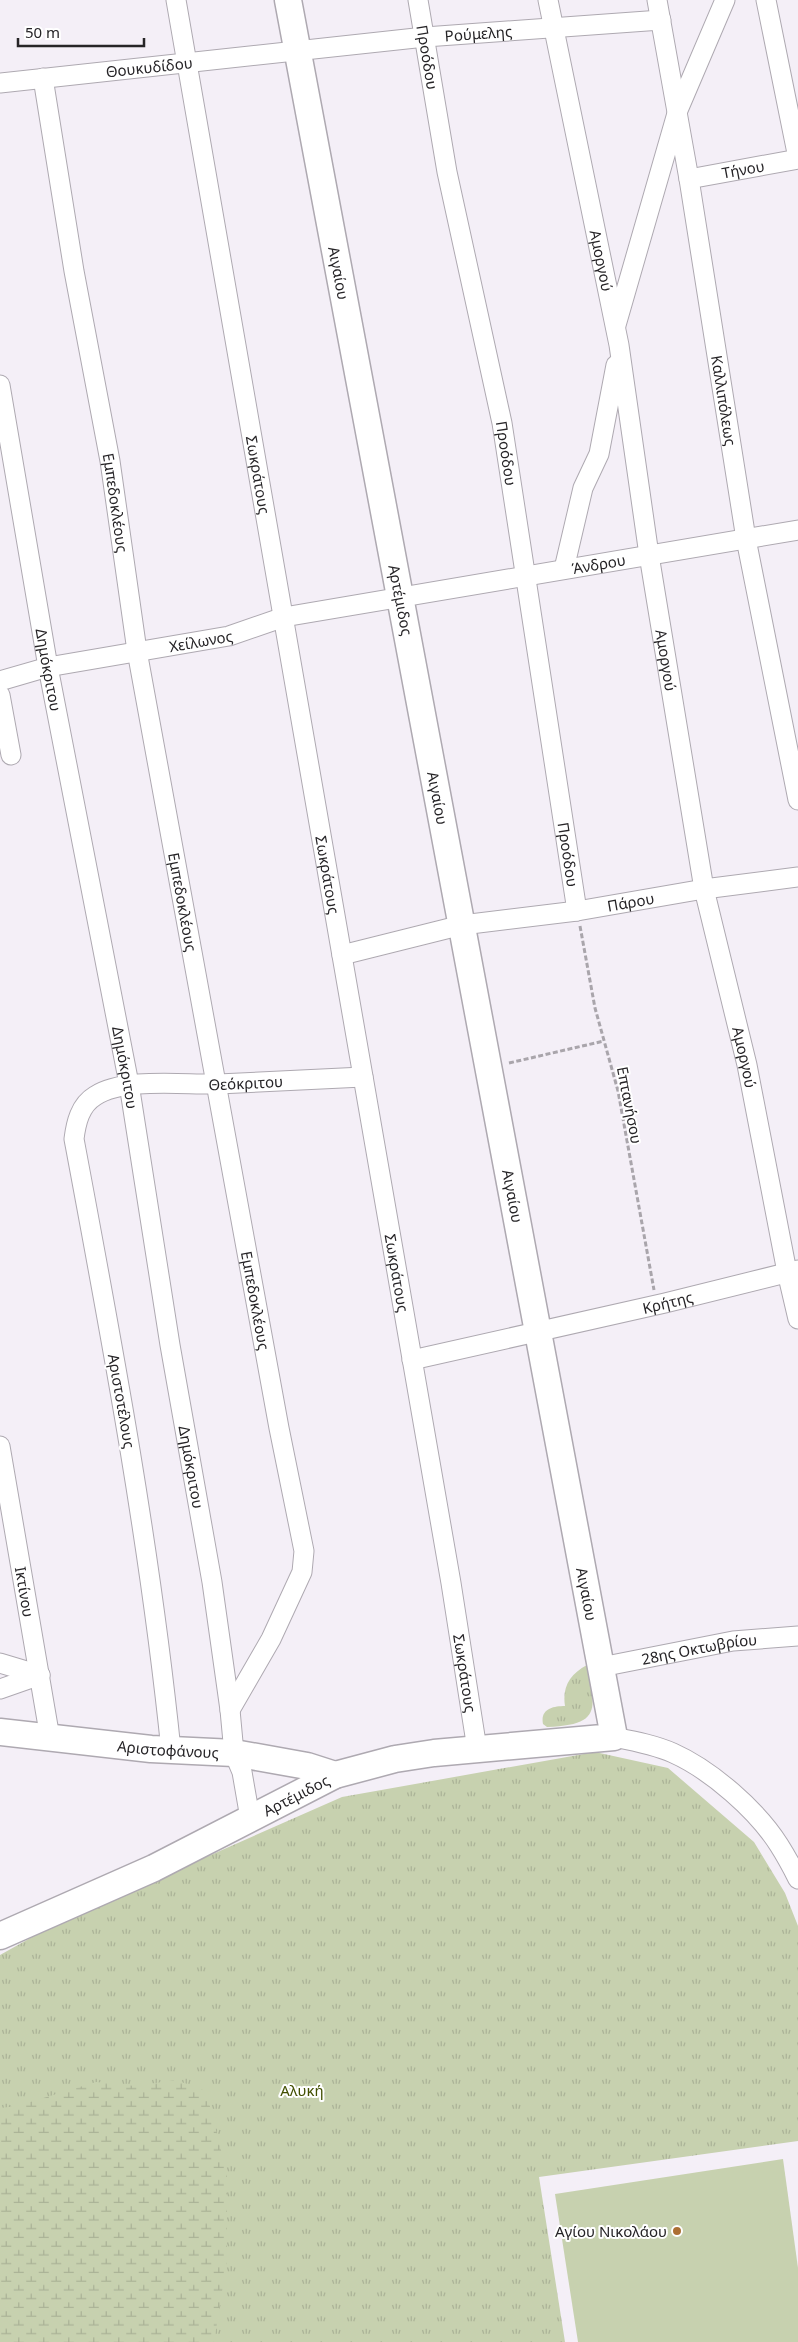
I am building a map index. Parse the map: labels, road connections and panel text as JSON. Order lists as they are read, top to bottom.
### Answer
{
  "streets": {
    "main road": ["Αιγαίου", "Αρτέμιδος", "Αριστοφάνους"],
    "street": [
      "Ρούμελης",
      "Προόδου",
      "Θουκυδίδου",
      "Τήνου",
      "Αμοργού",
      "Καλλιπόλεως",
      "Σωκράτους",
      "Εμπεδοκλέους",
      "Άνδρου",
      "Χείλωνος",
      "Δημόκριτου",
      "Πάρου",
      "Θεόκριτου",
      "Κρήτης",
      "Αριστοτέλους",
      "Ικτίνου",
      "28ης Οκτωβρίου"
    ],
    "path": ["Επτανήσου"]
  },
  "crossings": [
    ["Ρούμελης", "Προόδου"],
    ["Ρούμελης", "Θουκυδίδου"],
    ["Ρούμελης", "Αμοργού"],
    ["Ρούμελης", "Αιγαίου"],
    ["Ρούμελης", "Καλλιπόλεως"],
    ["Προόδου", "Άνδρου"],
    ["Προόδου", "Πάρου"],
    ["Προόδου", "Επτανήσου"],
    ["Θουκυδίδου", "Αιγαίου"],
    ["Θουκυδίδου", "Σωκράτους"],
    ["Θουκυδίδου", "Εμπεδοκλέους"],
    ["Τήνου", "Καλλιπόλεως"],
    ["Αμοργού", "Άνδρου"],
    ["Αμοργού", "Πάρου"],
    ["Αμοργού", "Κρήτης"],
    ["Αιγαίου", "Αρτέμιδος"],
    ["Αιγαίου", "Πάρου"],
    ["Αιγαίου", "Κρήτης"],
    ["Αιγαίου", "28ης Οκτωβρίου"],
    ["Καλλιπόλεως", "Άνδρου"],
    ["Σωκράτους", "Αρτέμιδος"],
    ["Σωκράτους", "Χείλωνος"],
    ["Σωκράτους", "Πάρου"],
    ["Σωκράτους", "Θεόκριτου"],
    ["Σωκράτους", "Κρήτης"],
    ["Εμπεδοκλέους", "Χείλωνος"],
    ["Εμπεδοκλέους", "Δημόκριτου"],
    ["Εμπεδοκλέους", "Θεόκριτου"],
    ["Άνδρου", "Αρτέμιδος"],
    ["Άνδρου", "Χείλωνος"],
    ["Αρτέμιδος", "Χείλωνος"],
    ["Αρτέμιδος", "Δημόκριτου"],
    ["Αρτέμιδος", "Αριστοφάνους"],
    ["Χείλωνος", "Δημόκριτου"],
    ["Δημόκριτου", "Θεόκριτου"],
    ["Δημόκριτου", "Αριστοτέλους"],
    ["Δημόκριτου", "Αριστοφάνους"],
    ["Πάρου", "Επτανήσου"],
    ["Θεόκριτου", "Αριστοτέλους"],
    ["Επτανήσου", "Κρήτης"],
    ["Αριστοτέλους", "Αριστοφάνους"],
    ["Ικτίνου", "Αριστοφάνους"]
  ],
  "parks": ["Αλυκή"],
  "places": ["Αγίου Νικολάου"],
  "scale_bar": "50 m"
}
